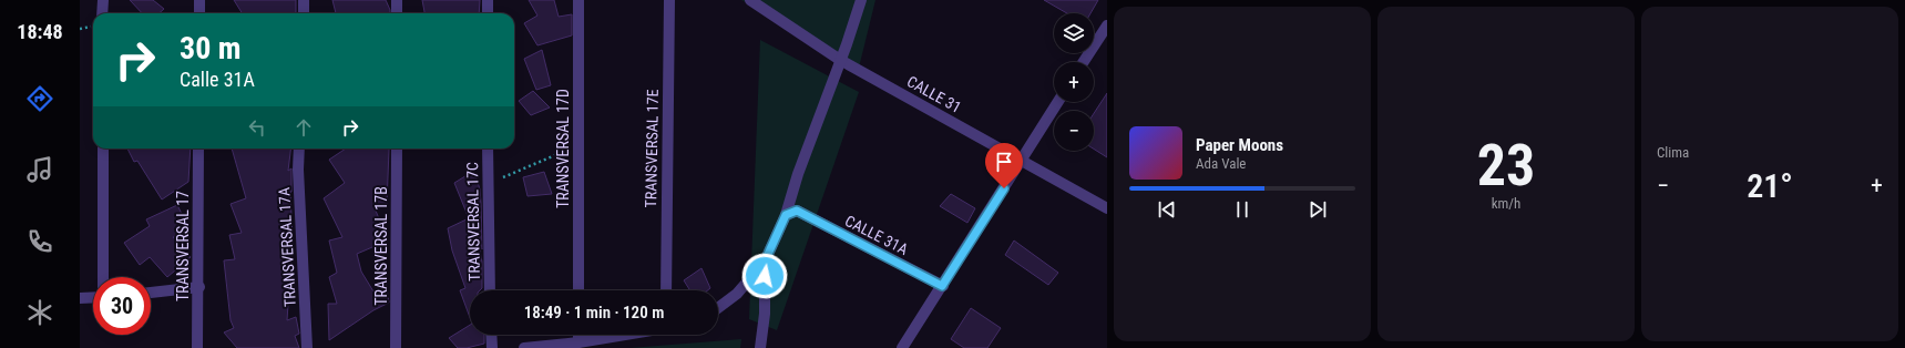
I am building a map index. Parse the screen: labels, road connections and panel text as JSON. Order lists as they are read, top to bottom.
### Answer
{
  "streets": {
    "street": [
      "CALLE 31",
      "TRANSVERSAL 17D",
      "TRANSVERSAL 17E",
      "TRANSVERSAL 17C",
      "CALLE 31A",
      "TRANSVERSAL 17",
      "TRANSVERSAL 17B",
      "TRANSVERSAL 17A"
    ]
  },
  "page": {
    "tabs": "18:48",
    "tile": [
      ["23", "km/h"],
      "Clima"
    ],
    "map_buttons": ["+", "−"],
    "turn": ["30 m", "Calle 31A"],
    "song": ["Paper Moons", "Ada Vale"],
    "heat": ["−", "21°", "+"],
    "limit": "30",
    "trip": "18:49 · 1 min · 120 m"
  }
}
